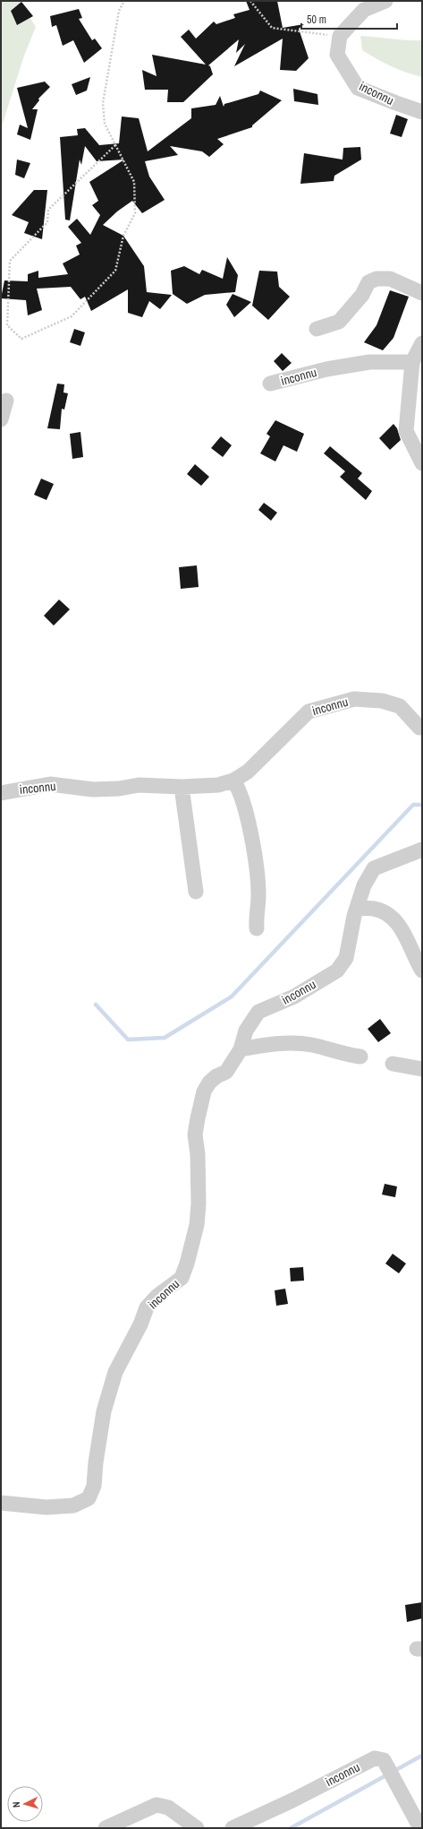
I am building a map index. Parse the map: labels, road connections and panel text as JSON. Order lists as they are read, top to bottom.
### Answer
{
  "streets": {
    "street": ["inconnu"]
  },
  "scale_bar": "50 m",
  "north": "left"
}
